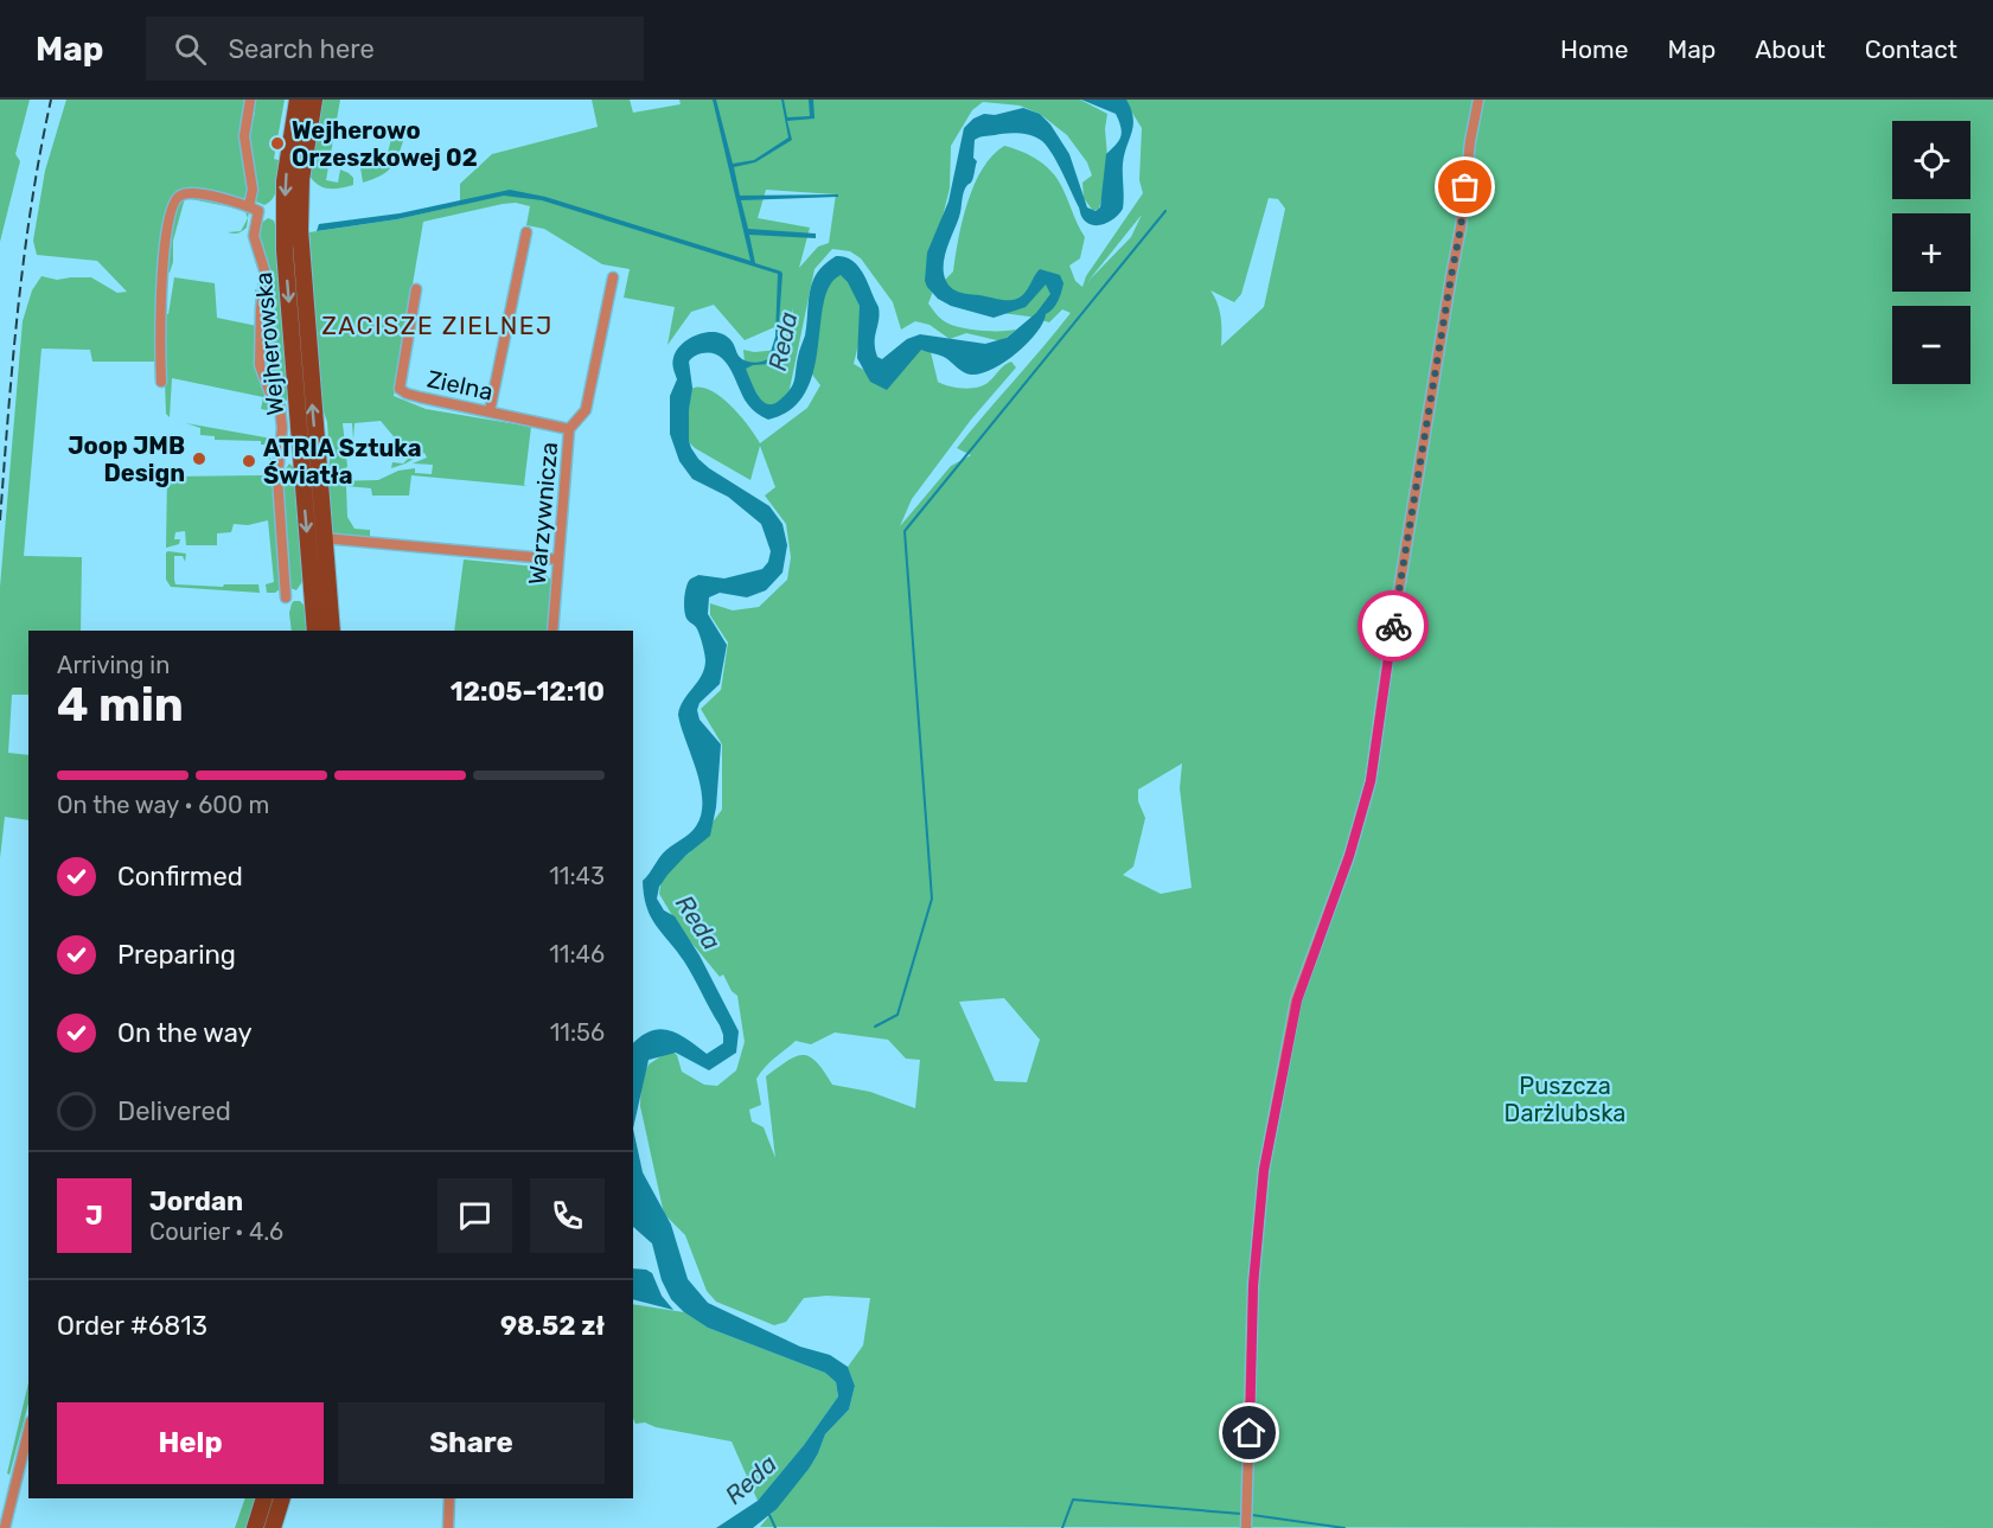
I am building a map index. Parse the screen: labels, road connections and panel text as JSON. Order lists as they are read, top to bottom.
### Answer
{
  "streets": {
    "main road": ["Wejherowska"],
    "street": ["Zielna", "Warzywnicza"]
  },
  "crossings": [
    ["Zielna", "Warzywnicza"]
  ],
  "districts": ["ZACISZE ZIELNEJ"],
  "water": ["Reda"],
  "parks": ["Puszcza Darżlubska"],
  "places": ["Wejherowo Orzeszkowej 02", "Joop JMB Design", "ATRIA Sztuka Światła"],
  "page": {
    "header": "Map",
    "search": "Search here",
    "nav": [
      "Home",
      "Map",
      "About",
      "Contact"
    ],
    "map_buttons": ["+", "−"],
    "heading": ["4 min", "Arriving in", "12:05–12:10"],
    "panel": [
      "Jordan",
      "Courier · 4.6",
      "Order #6813",
      "98.52 zł"
    ],
    "bar": "On the way · 600 m",
    "list": [
      ["Confirmed", "11:43"],
      ["Preparing", "11:46"],
      ["On the way", "11:56"],
      "Delivered"
    ],
    "round": "J",
    "buttons": ["Help", "Share"]
  }
}
